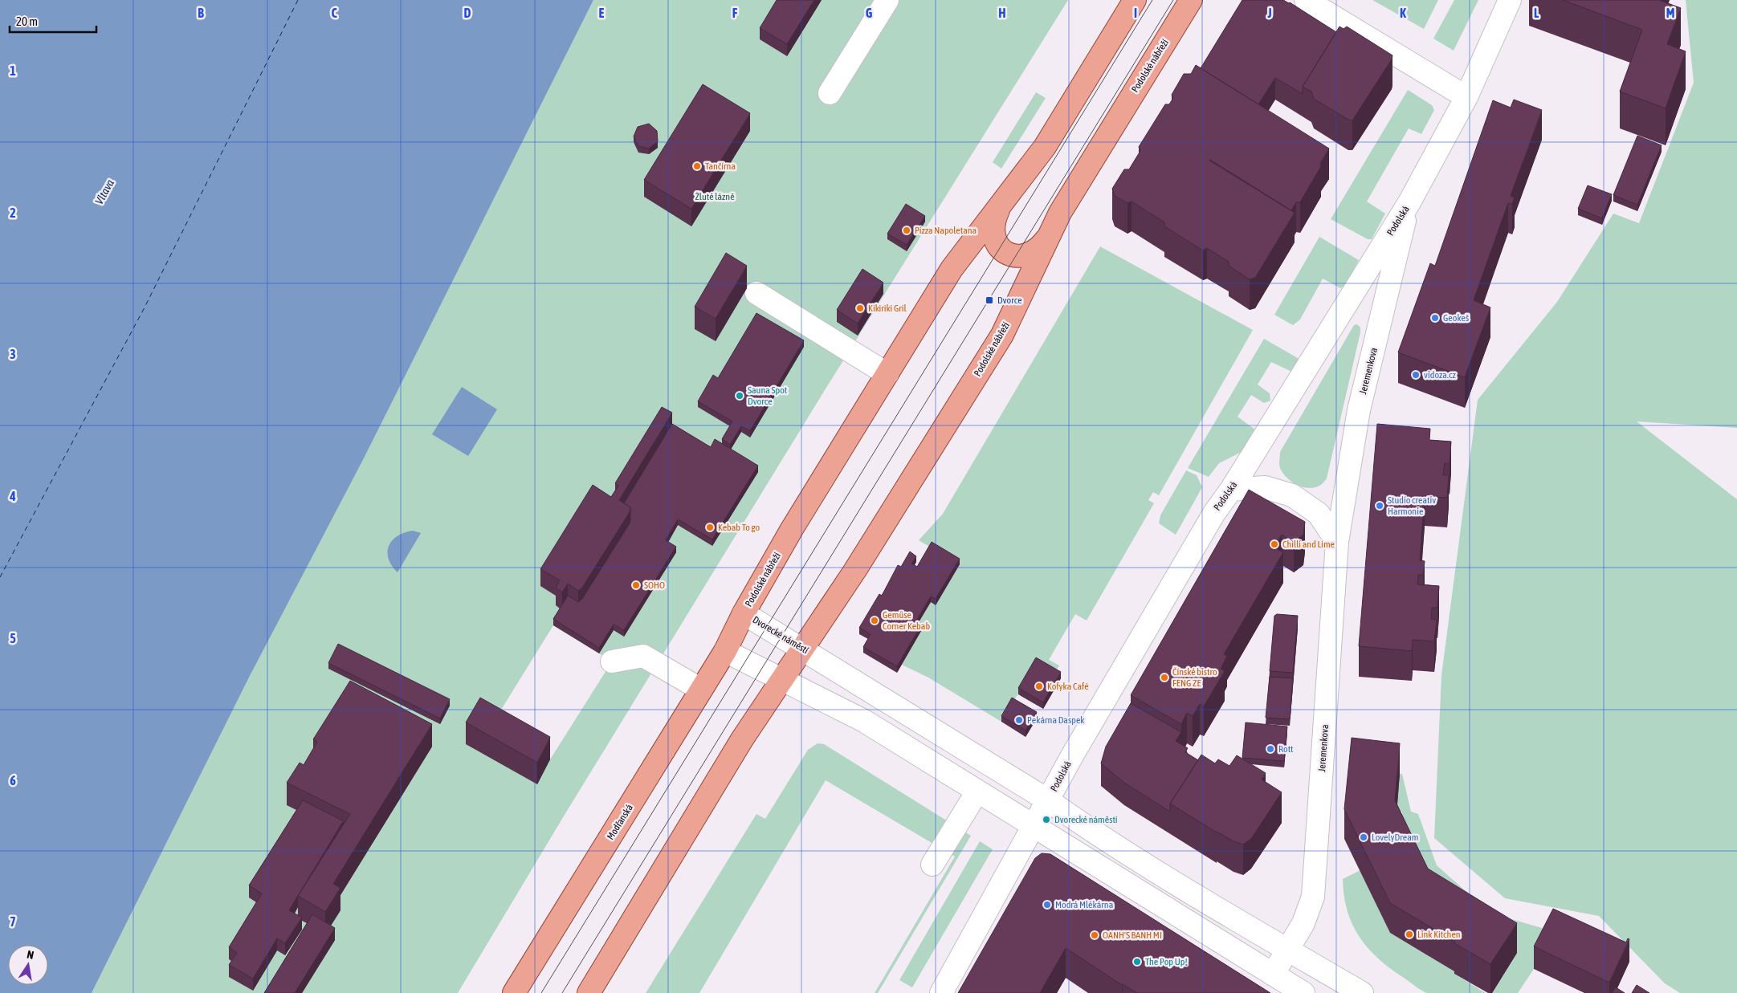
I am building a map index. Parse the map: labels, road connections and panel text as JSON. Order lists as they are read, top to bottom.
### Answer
{
  "streets": {
    "main road": ["Podolské nábřeží", "Modřanská"],
    "street": ["Podolská", "Jeremenkova", "Dvorecké náměstí"]
  },
  "crossings": [
    ["Podolské nábřeží", "Dvorecké náměstí"],
    ["Podolské nábřeží", "Modřanská"],
    ["Podolská", "Jeremenkova"],
    ["Podolská", "Dvorecké náměstí"],
    ["Jeremenkova", "Dvorecké náměstí"]
  ],
  "water": ["Vltava"],
  "parks": ["Žluté lázně"],
  "places": {
    "other": [
      "Tančírna",
      "Pizza Napoletana",
      "Kikiriki Gril",
      "Geokeš",
      "vidoza.cz",
      "Sauna Spot Dvorce",
      "Studio creativ Harmonie",
      "Kebab To go",
      "Chilli and Lime",
      "SOHO",
      "Gemüse Corner Kebab",
      "Čínské bistro FENG ZE",
      "Kofyka Café",
      "Pekárna Daspek",
      "Rott",
      "Dvorecké náměstí",
      "LovelyDream",
      "Modrá Mlékárna",
      "Link Kitchen",
      "OANH'S BANH MI",
      "The Pop Up!"
    ],
    "transit": ["Dvorce"]
  },
  "scale_bar": "20 m",
  "north": "top",
  "grid": {
    "columns": [
      "B",
      "C",
      "D",
      "E",
      "F",
      "G",
      "H",
      "I",
      "J",
      "K",
      "L",
      "M"
    ],
    "rows": [
      "1",
      "2",
      "3",
      "4",
      "5",
      "6",
      "7"
    ]
  }
}
